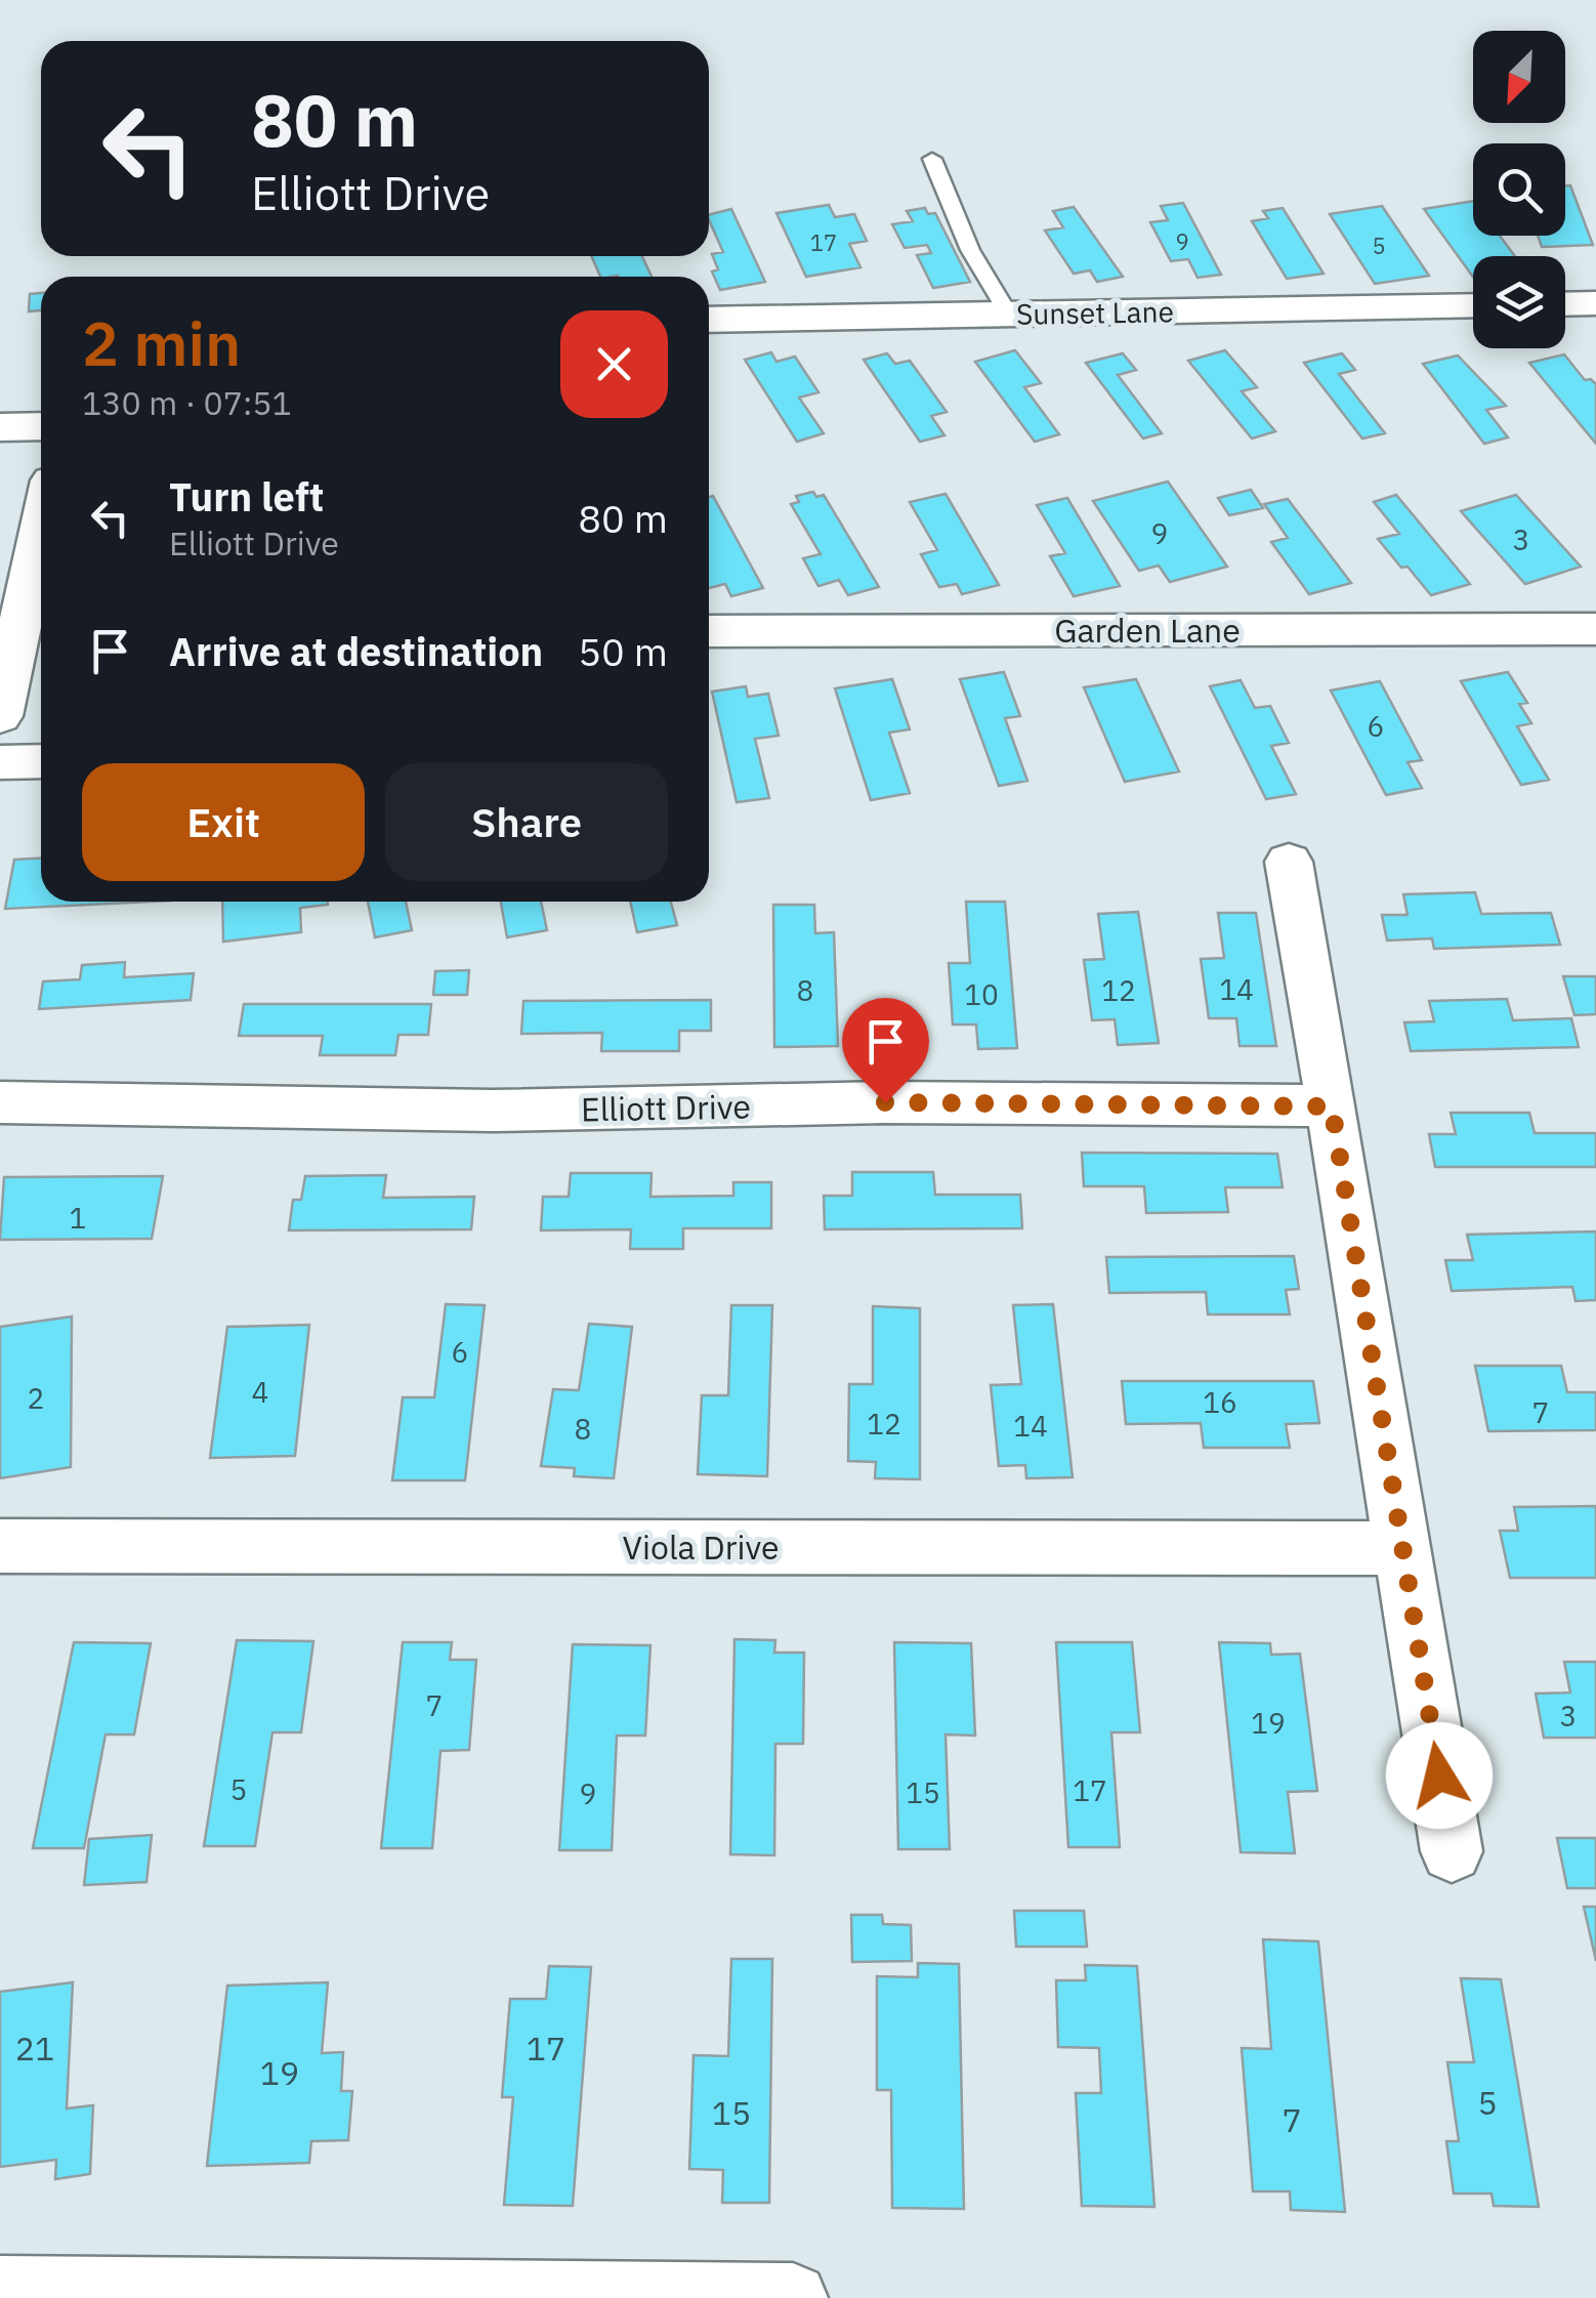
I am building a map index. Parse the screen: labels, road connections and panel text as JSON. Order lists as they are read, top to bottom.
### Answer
{
  "streets": {
    "street": [
      "Sunset Lane",
      "Garden Lane",
      "Elliott Drive",
      "Viola Drive"
    ]
  },
  "house_numbers": [
    "9",
    "17",
    "5",
    "9",
    "3",
    "6",
    "14",
    "8",
    "12",
    "10",
    "1",
    "6",
    "4",
    "2",
    "16",
    "7",
    "12",
    "14",
    "8",
    "7",
    "3",
    "19",
    "5",
    "17",
    "15",
    "9",
    "21",
    "17",
    "19",
    "5",
    "15",
    "7"
  ],
  "north": "bottom left",
  "page": {
    "turn": ["80 m", "Elliott Drive"],
    "heading": ["2 min", "130 m · 07:51"],
    "list": [
      {
        "name": "Turn left",
        "note": "Elliott Drive",
        "value": "80 m"
      },
      {
        "name": "Arrive at destination",
        "value": "50 m"
      }
    ],
    "buttons": ["Exit", "Share"]
  }
}
